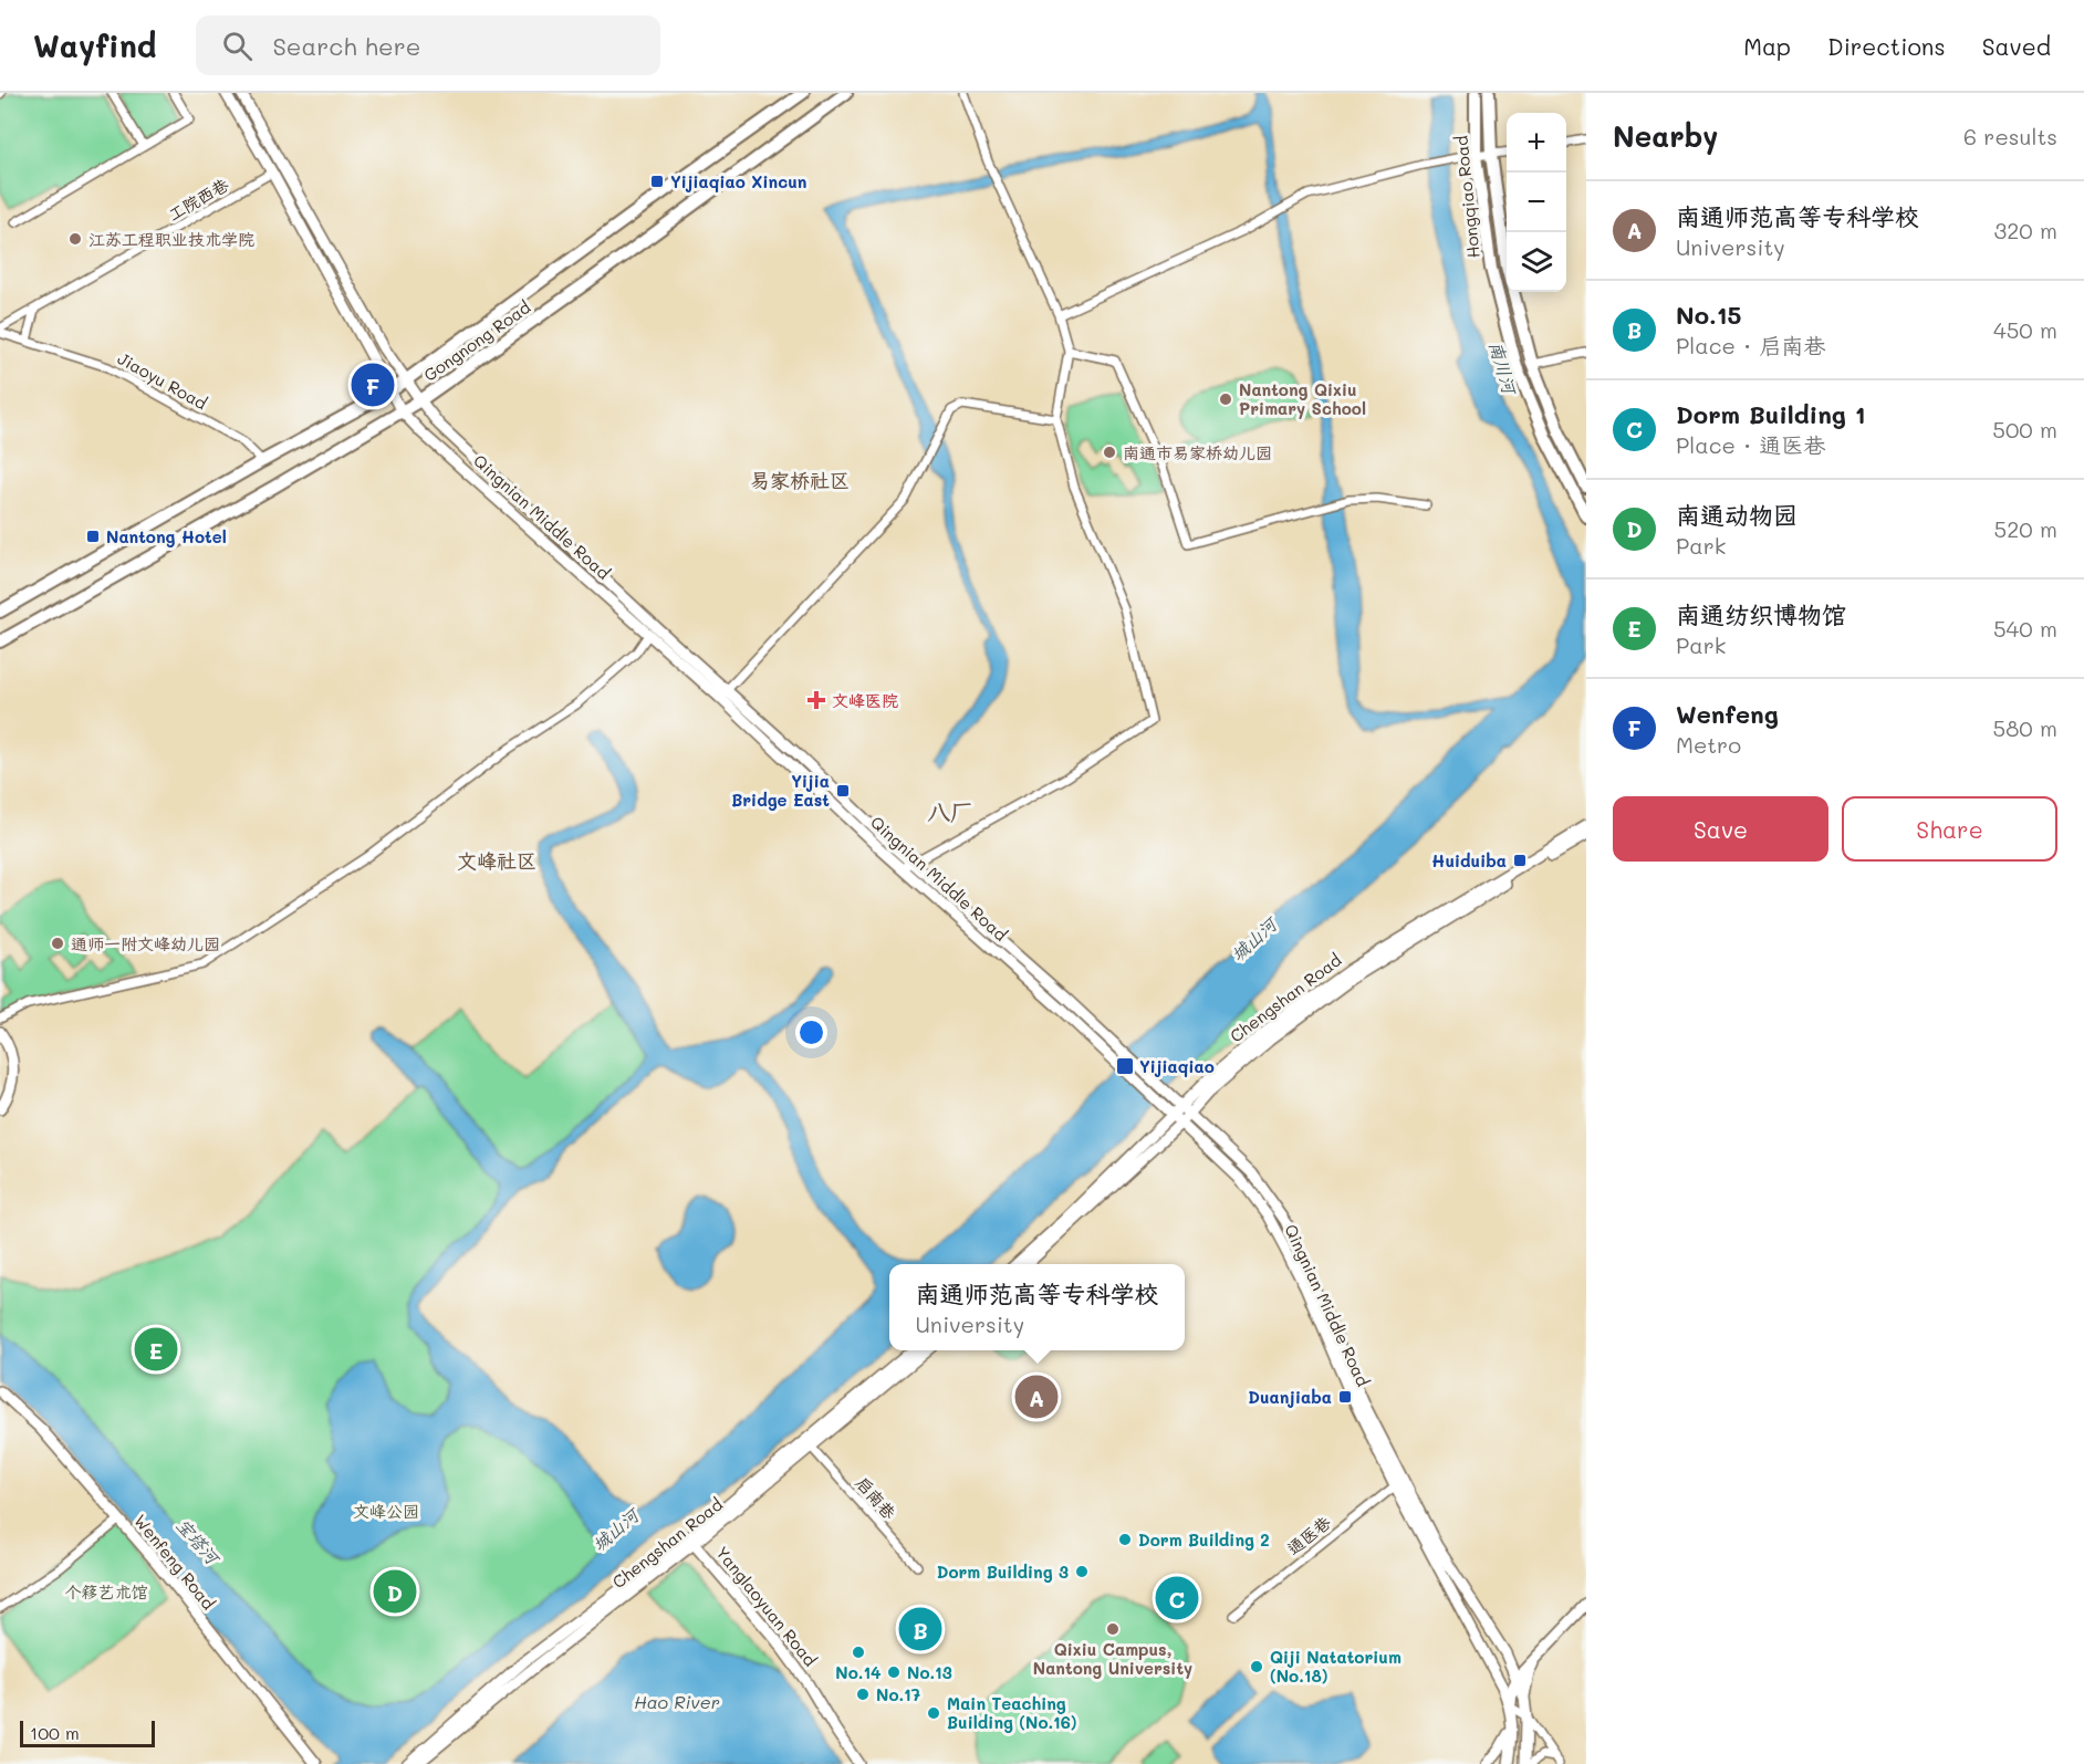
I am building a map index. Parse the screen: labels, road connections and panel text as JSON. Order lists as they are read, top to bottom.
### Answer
{
  "streets": {
    "main road": [
      "Hongqiao Road",
      "Gongnong Road",
      "Qingnian Middle Road",
      "Chengshan Road",
      "Wenfeng Road",
      "Yanglaoyuan Road"
    ],
    "street": [
      "工院西巷",
      "Jiaoyu Road",
      "启南巷",
      "通医巷"
    ]
  },
  "crossings": [
    ["工院西巷", "Jiaoyu Road"],
    ["工院西巷", "Qingnian Middle Road"],
    ["Gongnong Road", "Jiaoyu Road"],
    ["Gongnong Road", "Qingnian Middle Road"],
    ["Qingnian Middle Road", "Chengshan Road"],
    ["Qingnian Middle Road", "通医巷"],
    ["Chengshan Road", "启南巷"],
    ["Chengshan Road", "Yanglaoyuan Road"]
  ],
  "districts": ["易家桥社区", "八厂", "文峰社区"],
  "water": [
    "南川河",
    "城山河",
    "宝塔河",
    "Hao River"
  ],
  "parks": ["文峰公园", "个簃艺术馆"],
  "places": {
    "transit": [
      "Yijiaqiao Xincun",
      "Nantong Hotel",
      "Yijia Bridge East",
      "Huiduiba",
      "Yijiaqiao",
      "Duanjiaba"
    ],
    "other": [
      "江苏工程职业技术学院",
      "Nantong Qixiu Primary School",
      "南通市易家桥幼儿园",
      "通师一附文峰幼儿园",
      "Dorm Building 2",
      "Dorm Building 3",
      "Qixiu Campus, Nantong University",
      "No.14",
      "Qiji Natatorium (No.18)",
      "No.13",
      "No.17",
      "Main Teaching Building (No.16)"
    ],
    "health": ["文峰医院"]
  },
  "scale_bar": "100 m",
  "page": {
    "header": "Wayfind",
    "search": "Search here",
    "nav": ["Map", "Directions", "Saved"],
    "heading": ["Nearby", "6 results"],
    "map_buttons": ["+", "−"],
    "list": [
      {
        "mark": "A",
        "name": "南通师范高等专科学校",
        "note": "University",
        "value": "320 m"
      },
      {
        "mark": "B",
        "name": "No.15",
        "note": "Place · 启南巷",
        "value": "450 m"
      },
      {
        "mark": "C",
        "name": "Dorm Building 1",
        "note": "Place · 通医巷",
        "value": "500 m"
      },
      {
        "mark": "D",
        "name": "南通动物园",
        "note": "Park",
        "value": "520 m"
      },
      {
        "mark": "E",
        "name": "南通纺织博物馆",
        "note": "Park",
        "value": "540 m"
      },
      {
        "mark": "F",
        "name": "Wenfeng",
        "note": "Metro",
        "value": "580 m"
      }
    ],
    "pins": [
      "F",
      "E",
      "A",
      "D",
      "C",
      "B"
    ],
    "buttons": ["Save", "Share"],
    "popup": ["南通师范高等专科学校", "University"],
    "scale": "100 m"
  }
}
